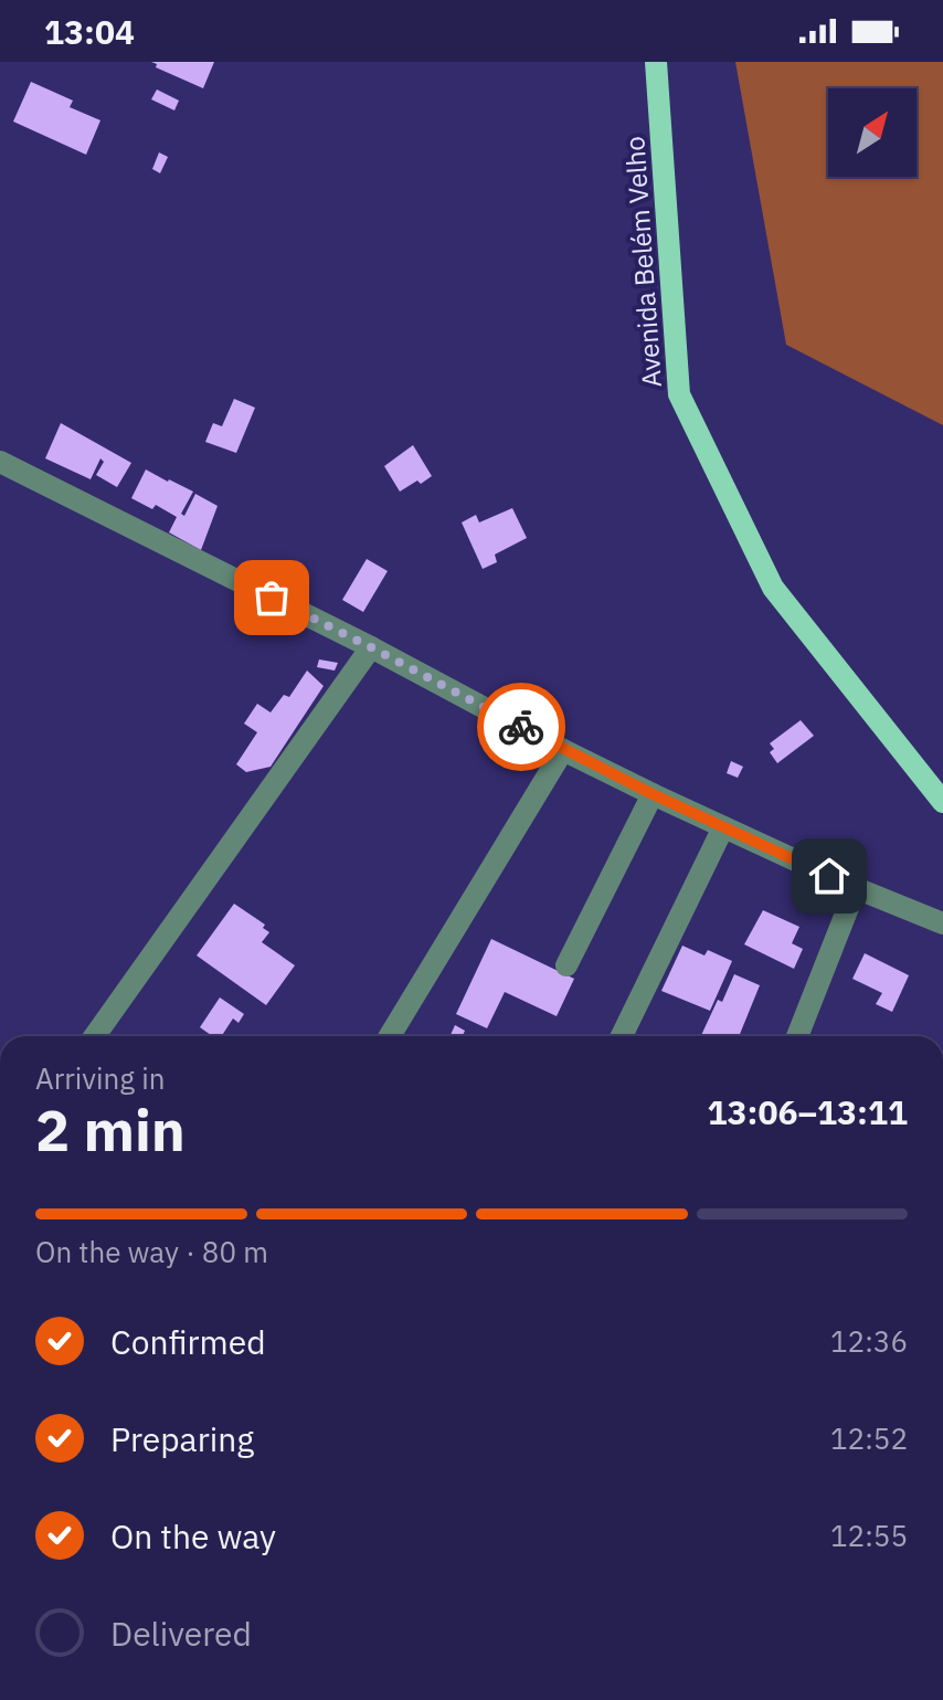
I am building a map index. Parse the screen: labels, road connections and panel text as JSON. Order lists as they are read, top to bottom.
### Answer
{
  "streets": {
    "main road": ["Avenida Belém Velho"]
  },
  "north": "top right",
  "page": {
    "status": "13:04",
    "heading": ["2 min", "Arriving in", "13:06–13:11"],
    "bar": "On the way · 80 m",
    "list": [
      ["Confirmed", "12:36"],
      ["Preparing", "12:52"],
      ["On the way", "12:55"],
      "Delivered"
    ]
  }
}
